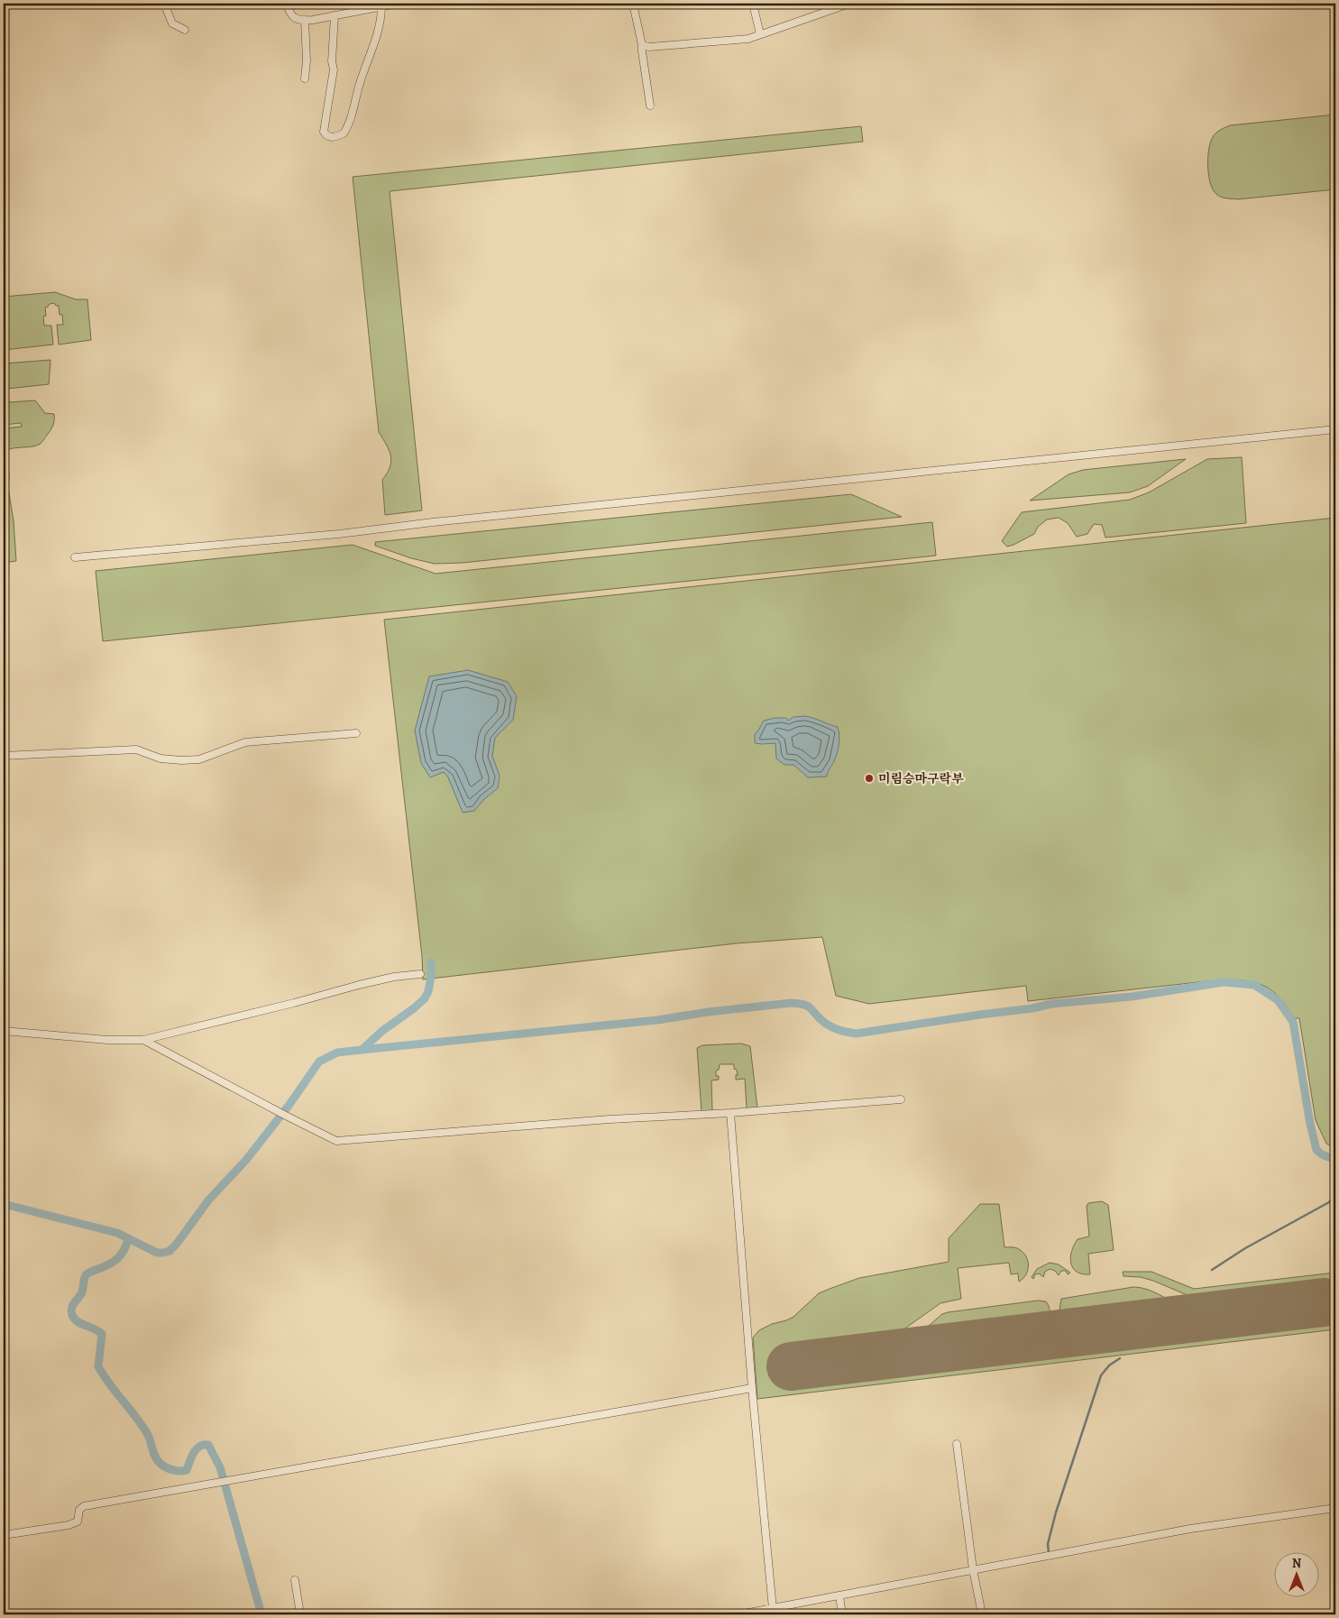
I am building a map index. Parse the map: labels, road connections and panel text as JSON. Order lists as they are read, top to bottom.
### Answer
{
  "places": ["미림승마구락부"],
  "north": "top"
}
